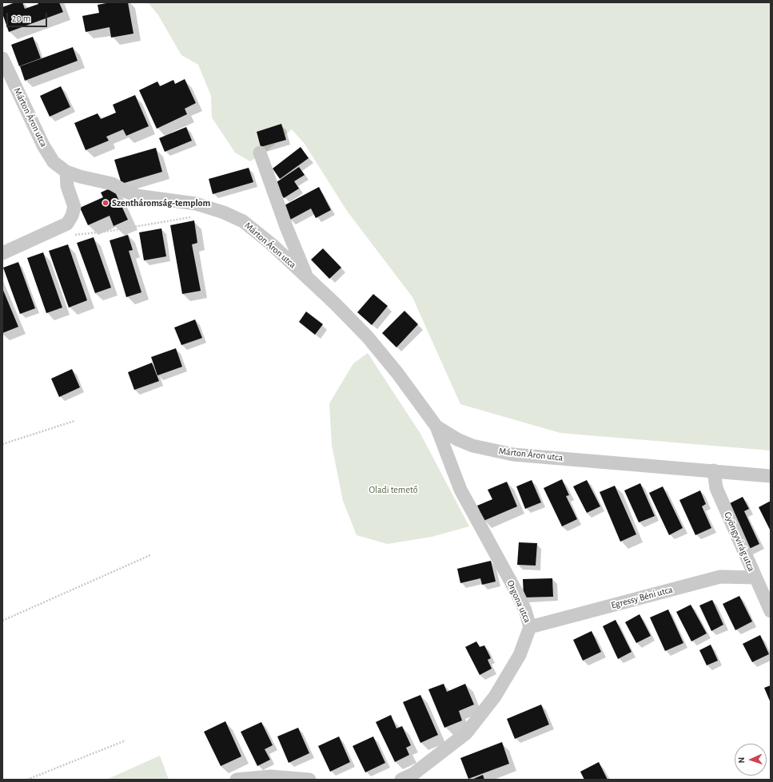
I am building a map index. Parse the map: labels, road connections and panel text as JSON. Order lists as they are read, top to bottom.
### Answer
{
  "streets": {
    "street": [
      "Márton Áron utca",
      "Gyöngyvirág utca",
      "Egressy Béni utca",
      "Orgona utca"
    ]
  },
  "crossings": [
    ["Márton Áron utca", "Gyöngyvirág utca"],
    ["Márton Áron utca", "Orgona utca"],
    ["Gyöngyvirág utca", "Egressy Béni utca"],
    ["Egressy Béni utca", "Orgona utca"]
  ],
  "parks": ["Oladi temető"],
  "places": ["Szentháromság-templom"],
  "scale_bar": "20 m",
  "north": "left"
}
